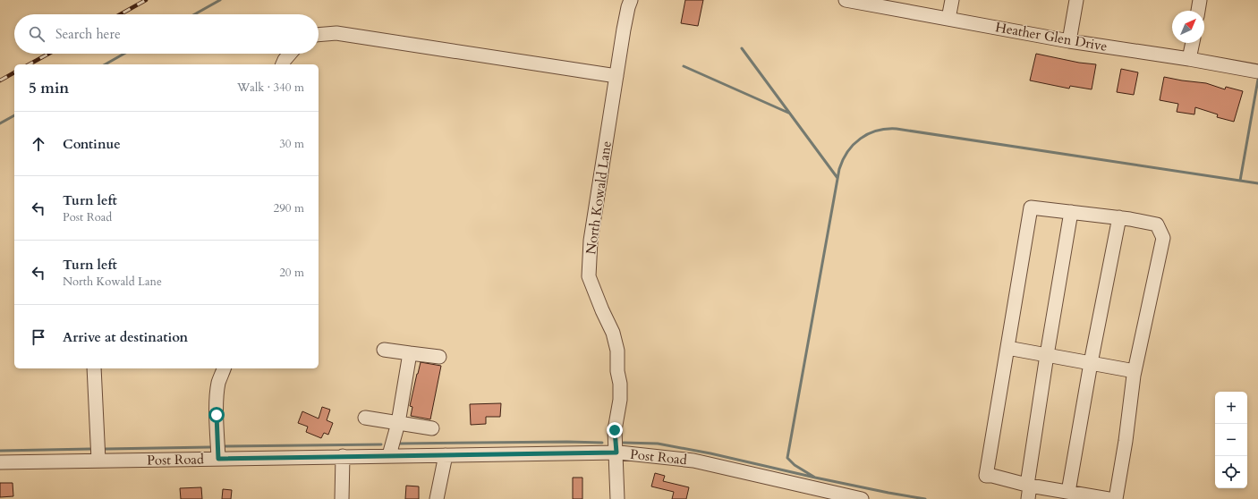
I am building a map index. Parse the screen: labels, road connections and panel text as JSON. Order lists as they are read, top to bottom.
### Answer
{
  "streets": {
    "street": ["Heather Glen Drive", "North Kowald Lane", "Post Road"]
  },
  "crossings": [
    ["North Kowald Lane", "Post Road"]
  ],
  "north": "top right",
  "page": {
    "search": "Search here",
    "heading": ["5 min", "Walk · 340 m"],
    "list": [
      ["Continue", "30 m"],
      ["Turn left", "Post Road", "290 m"],
      ["Turn left", "North Kowald Lane", "20 m"],
      "Arrive at destination"
    ],
    "map_buttons": ["+", "−"]
  }
}
